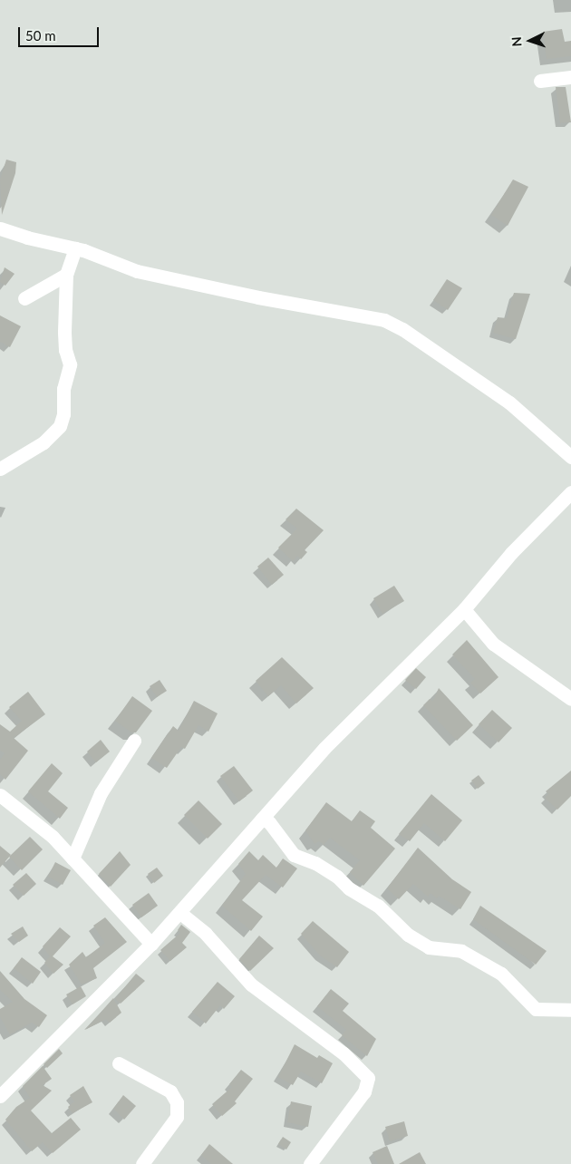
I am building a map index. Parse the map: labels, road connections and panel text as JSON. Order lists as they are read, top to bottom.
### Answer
{
  "scale_bar": "50 m",
  "north": "left"
}
